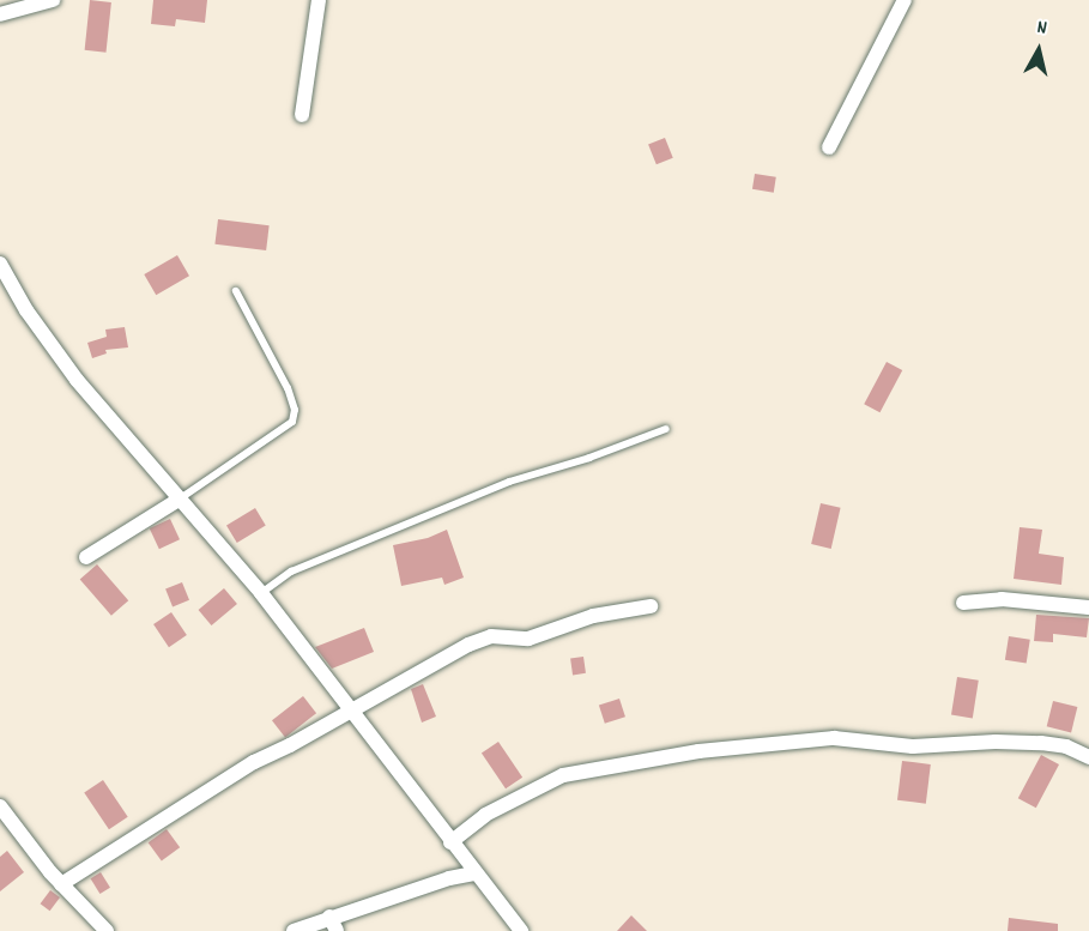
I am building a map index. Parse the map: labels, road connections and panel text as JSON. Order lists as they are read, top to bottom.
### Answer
{
  "north": "top"
}
